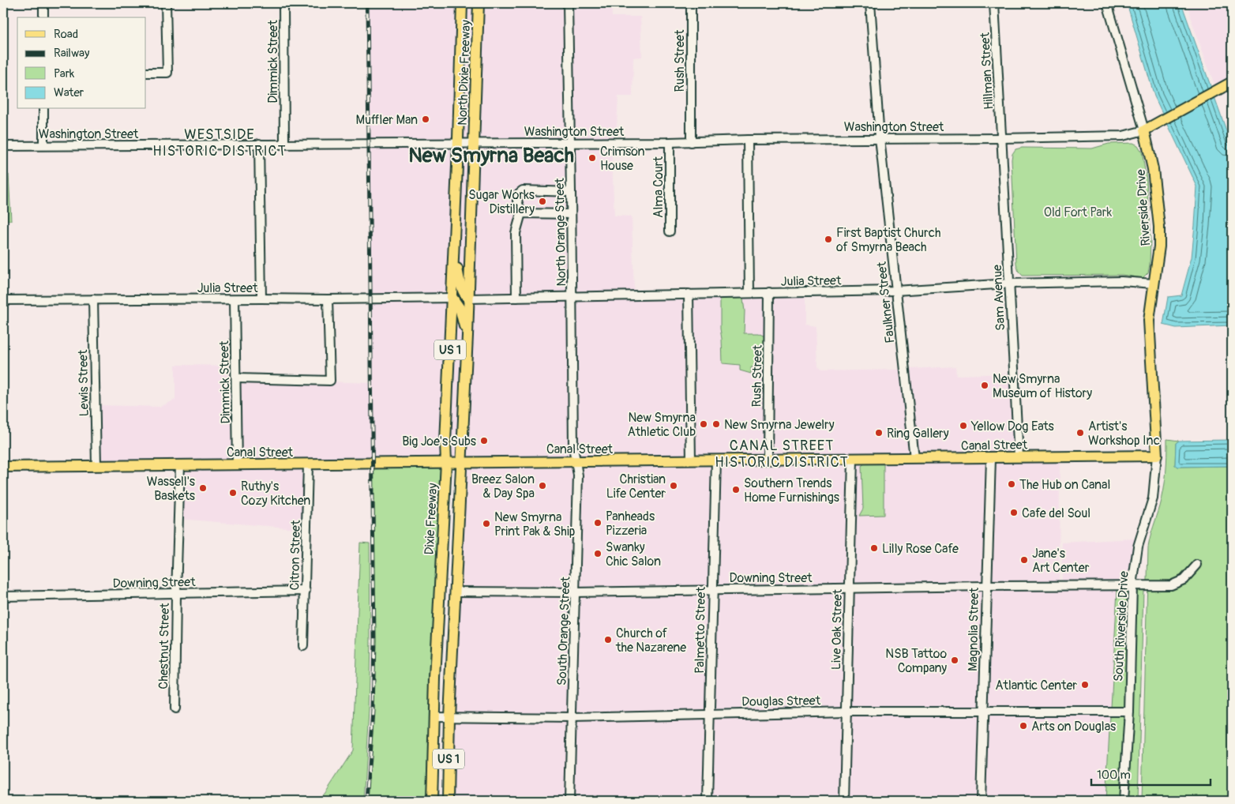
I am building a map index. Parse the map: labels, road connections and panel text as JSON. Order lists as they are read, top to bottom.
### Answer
{
  "streets": {
    "main road": [
      "North Dixie Freeway",
      "Riverside Drive",
      "US 1",
      "Canal Street",
      "Dixie Freeway"
    ],
    "street": [
      "Rush Street",
      "Dimmick Street",
      "Hillman Street",
      "Washington Street",
      "Alma Court",
      "North Orange Street",
      "Julia Street",
      "Sam Avenue",
      "Faulkner Street",
      "Lewis Street",
      "Citron Street",
      "Downing Street",
      "South Riverside Drive",
      "Live Oak Street",
      "Magnolia Street",
      "Palmetto Street",
      "South Orange Street",
      "Chestnut Street",
      "Douglas Street"
    ]
  },
  "crossings": [
    ["Rush Street", "Washington Street"],
    ["Rush Street", "Julia Street"],
    ["Rush Street", "Canal Street"],
    ["Dimmick Street", "Washington Street"],
    ["Dimmick Street", "Julia Street"],
    ["Dimmick Street", "Canal Street"],
    ["Hillman Street", "Washington Street"],
    ["Hillman Street", "Sam Avenue"],
    ["North Dixie Freeway", "Washington Street"],
    ["North Dixie Freeway", "Julia Street"],
    ["North Dixie Freeway", "US 1"],
    ["North Dixie Freeway", "Dixie Freeway"],
    ["Washington Street", "Alma Court"],
    ["Washington Street", "Riverside Drive"],
    ["Washington Street", "North Orange Street"],
    ["Washington Street", "Sam Avenue"],
    ["Washington Street", "Faulkner Street"],
    ["Riverside Drive", "Julia Street"],
    ["Riverside Drive", "Canal Street"],
    ["Riverside Drive", "South Riverside Drive"],
    ["North Orange Street", "Julia Street"],
    ["North Orange Street", "Canal Street"],
    ["North Orange Street", "South Orange Street"],
    ["Julia Street", "Sam Avenue"],
    ["Julia Street", "Faulkner Street"],
    ["Julia Street", "US 1"],
    ["Julia Street", "Lewis Street"],
    ["Julia Street", "Dixie Freeway"],
    ["Sam Avenue", "Canal Street"],
    ["Faulkner Street", "Canal Street"],
    ["US 1", "Canal Street"],
    ["US 1", "Downing Street"],
    ["US 1", "Douglas Street"],
    ["Lewis Street", "Canal Street"],
    ["Canal Street", "Dixie Freeway"],
    ["Canal Street", "Citron Street"],
    ["Canal Street", "South Riverside Drive"],
    ["Canal Street", "Live Oak Street"],
    ["Canal Street", "Magnolia Street"],
    ["Canal Street", "Palmetto Street"],
    ["Canal Street", "South Orange Street"],
    ["Canal Street", "Chestnut Street"],
    ["Dixie Freeway", "Douglas Street"],
    ["Citron Street", "Downing Street"],
    ["Downing Street", "South Riverside Drive"],
    ["Downing Street", "Live Oak Street"],
    ["Downing Street", "Magnolia Street"],
    ["Downing Street", "Palmetto Street"],
    ["Downing Street", "South Orange Street"],
    ["Downing Street", "Chestnut Street"],
    ["South Riverside Drive", "Douglas Street"],
    ["Live Oak Street", "Douglas Street"],
    ["Magnolia Street", "Douglas Street"],
    ["Palmetto Street", "Douglas Street"],
    ["South Orange Street", "Douglas Street"]
  ],
  "districts": ["WESTSIDE HISTORIC DISTRICT", "New Smyrna Beach", "CANAL STREET HISTORIC DISTRICT"],
  "parks": ["Old Fort Park"],
  "places": [
    "Muffler Man",
    "Crimson House",
    "Sugar Works Distillery",
    "First Baptist Church of Smyrna Beach",
    "New Smyrna Museum of History",
    "New Smyrna Athletic Club",
    "New Smyrna Jewelry",
    "Yellow Dog Eats",
    "Ring Gallery",
    "Artist's Workshop Inc",
    "Big Joe's Subs",
    "The Hub on Canal",
    "Breez Salon & Day Spa",
    "Christian Life Center",
    "Wassell's Baskets",
    "Southern Trends Home Furnishings",
    "Ruthy's Cozy Kitchen",
    "Cafe del Soul",
    "Panheads Pizzeria",
    "New Smyrna Print Pak & Ship",
    "Lilly Rose Cafe",
    "Swanky Chic Salon",
    "Jane's Art Center",
    "Church of the Nazarene",
    "NSB Tattoo Company",
    "Atlantic Center",
    "Arts on Douglas"
  ],
  "legend": [
    "Road",
    "Railway",
    "Park",
    "Water"
  ],
  "scale_bar": "100 m"
}
